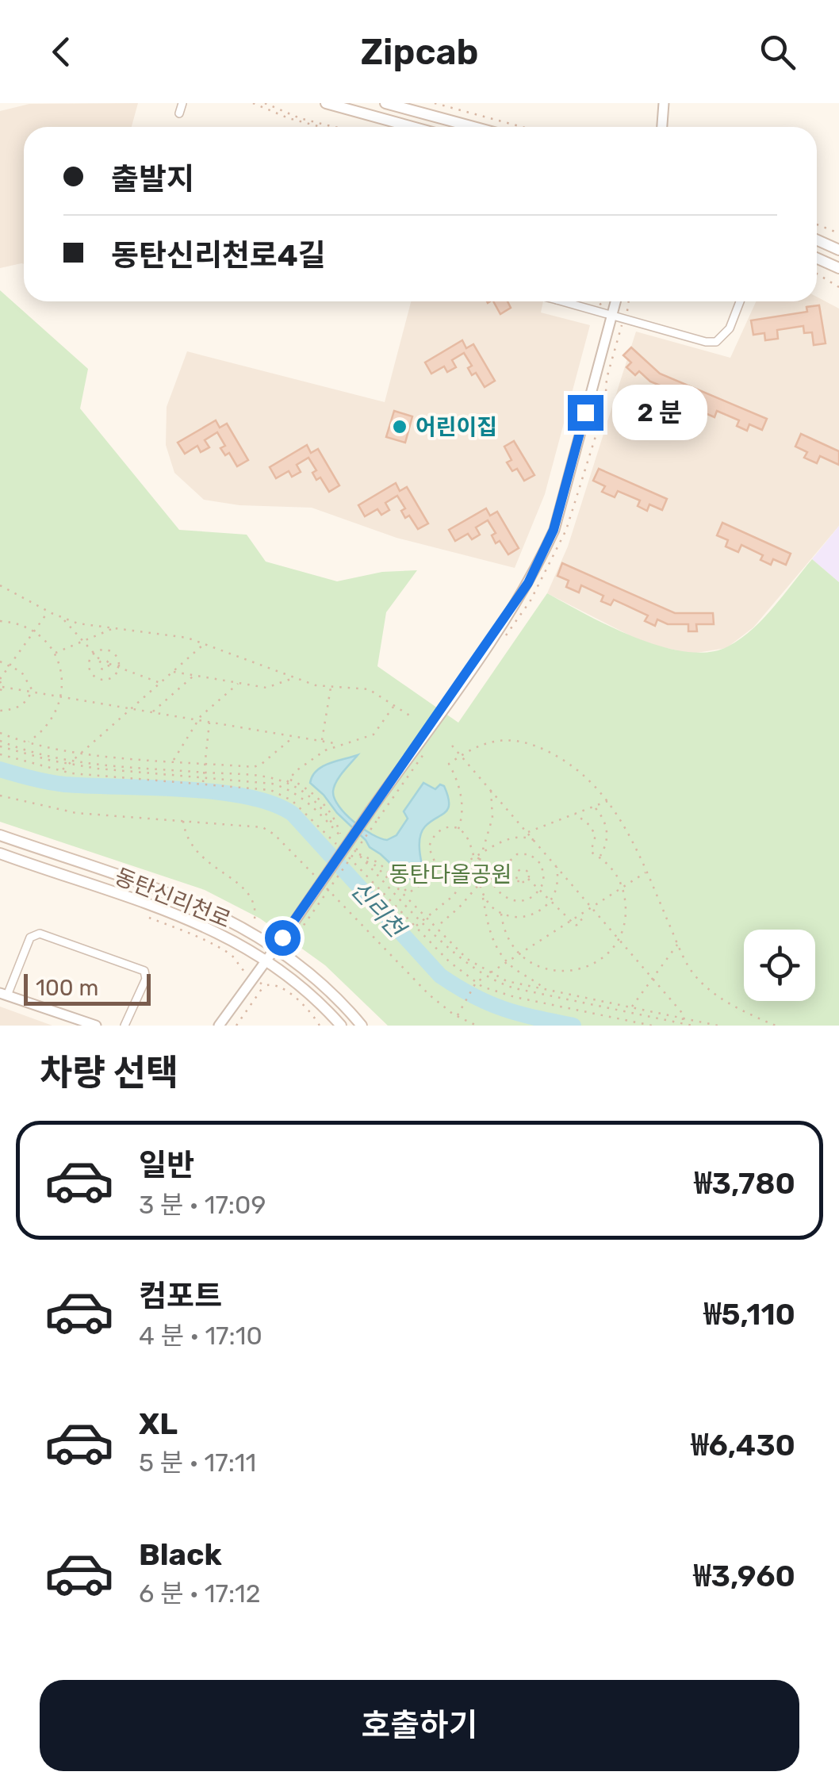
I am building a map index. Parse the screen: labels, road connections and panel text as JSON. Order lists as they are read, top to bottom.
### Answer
{
  "streets": {
    "main road": ["동탄신리천로"]
  },
  "water": ["신리천"],
  "parks": ["동탄다올공원"],
  "places": ["어린이집"],
  "scale_bar": "100 m",
  "page": {
    "header": "Zipcab",
    "banner": ["출발지", "동탄신리천로4길"],
    "bubble": "2 분",
    "scale": "100 m",
    "heading": "차량 선택",
    "list": [
      {
        "name": "일반",
        "note": "3 분 · 17:09",
        "value": "₩3,780"
      },
      {
        "name": "컴포트",
        "note": "4 분 · 17:10",
        "value": "₩5,110"
      },
      {
        "name": "XL",
        "note": "5 분 · 17:11",
        "value": "₩6,430"
      },
      {
        "name": "Black",
        "note": "6 분 · 17:12",
        "value": "₩3,960"
      }
    ],
    "buttons": "호출하기"
  }
}
